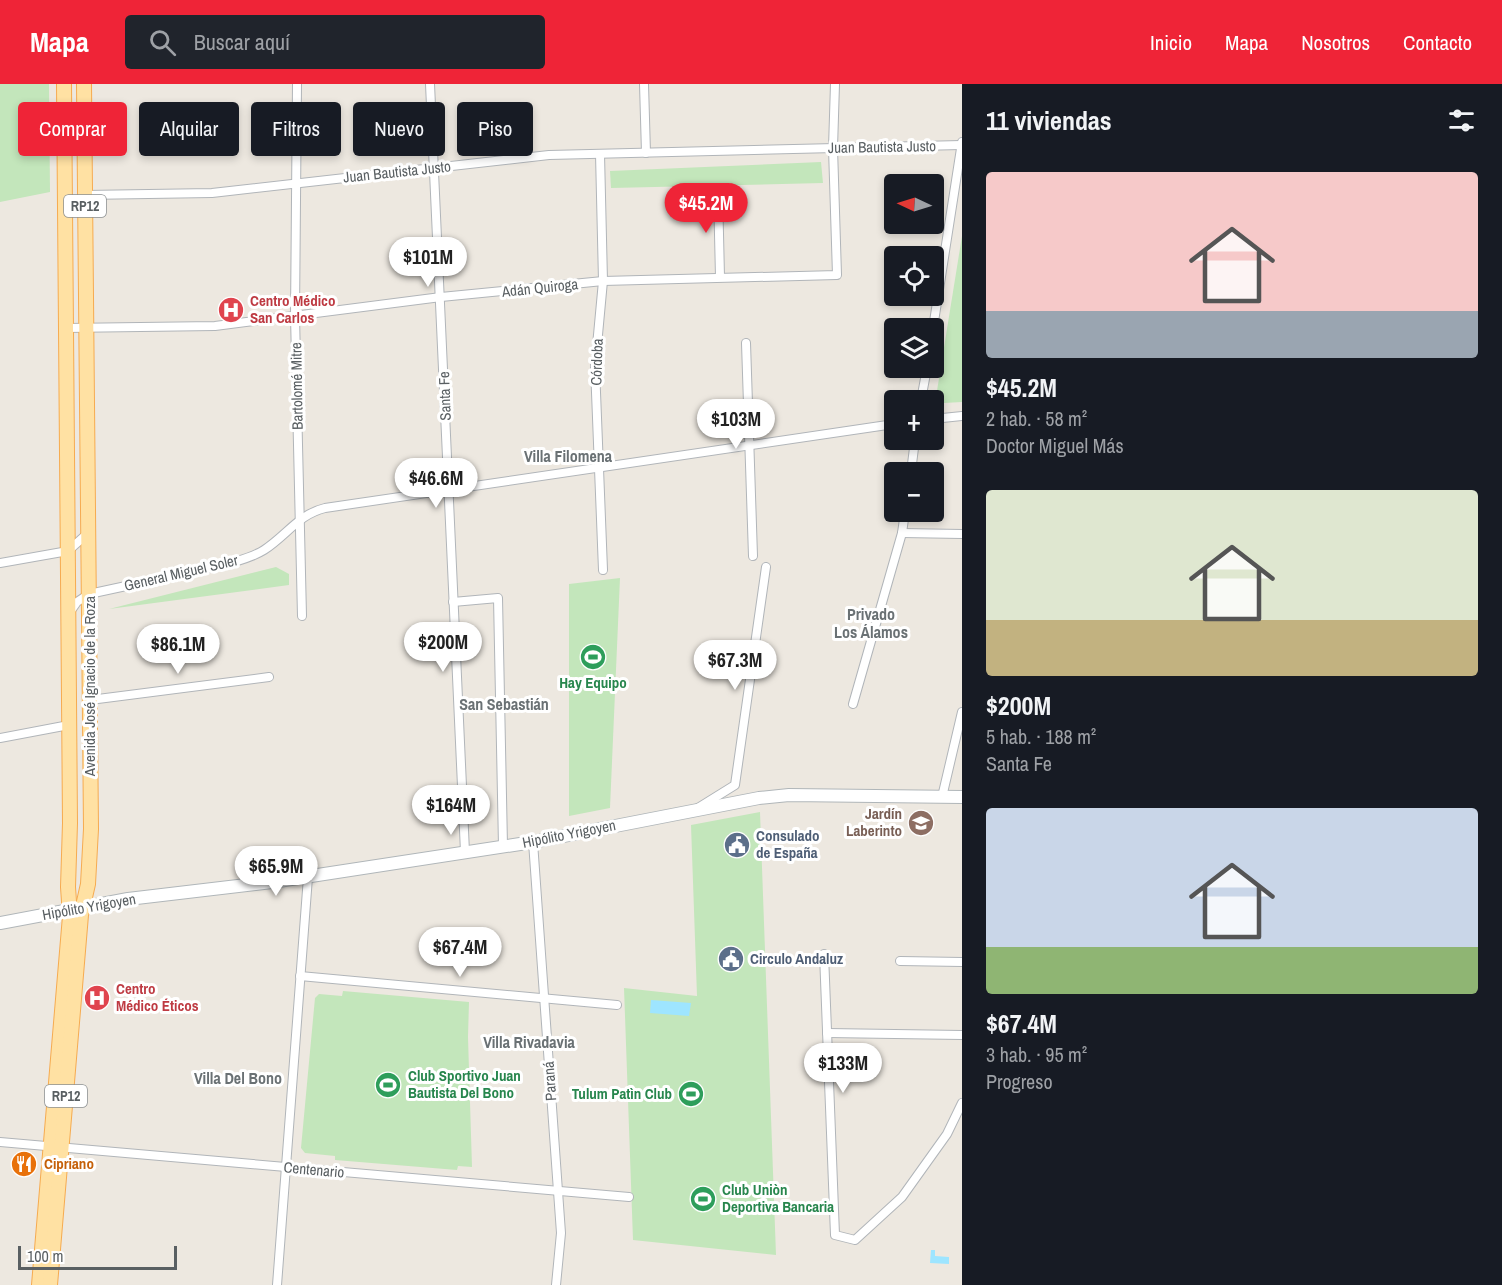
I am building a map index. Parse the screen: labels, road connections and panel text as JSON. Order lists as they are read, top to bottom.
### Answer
{
  "streets": {
    "main road": ["RP12", "Avenida José Ignacio de la Roza", "Hipólito Yrigoyen"],
    "street": [
      "Juan Bautista Justo",
      "Adán Quiroga",
      "Córdoba",
      "Bartolomé Mitre",
      "Santa Fe",
      "General Miguel Soler",
      "Paraná",
      "Centenario"
    ]
  },
  "crossings": [
    ["Juan Bautista Justo", "Adán Quiroga"],
    ["Juan Bautista Justo", "Córdoba"],
    ["Juan Bautista Justo", "Bartolomé Mitre"],
    ["Juan Bautista Justo", "Santa Fe"],
    ["Juan Bautista Justo", "Avenida José Ignacio de la Roza"],
    ["Adán Quiroga", "Córdoba"],
    ["Adán Quiroga", "Bartolomé Mitre"],
    ["Adán Quiroga", "Santa Fe"],
    ["Adán Quiroga", "Avenida José Ignacio de la Roza"],
    ["Córdoba", "General Miguel Soler"],
    ["Bartolomé Mitre", "General Miguel Soler"],
    ["Santa Fe", "General Miguel Soler"],
    ["Santa Fe", "Hipólito Yrigoyen"],
    ["General Miguel Soler", "Avenida José Ignacio de la Roza"],
    ["Avenida José Ignacio de la Roza", "Hipólito Yrigoyen"],
    ["Avenida José Ignacio de la Roza", "Centenario"],
    ["Hipólito Yrigoyen", "Paraná"],
    ["Paraná", "Centenario"]
  ],
  "districts": [
    "Villa Filomena",
    "Privado Los Álamos",
    "San Sebastián",
    "Villa Rivadavia",
    "Villa Del Bono"
  ],
  "places": {
    "hospital": ["Centro Médico San Carlos", "Centro Médico Éticos"],
    "sports": [
      "Hay Equipo",
      "Club Sportivo Juan Bautista Del Bono",
      "Tulum Patìn Club",
      "Club Uniòn Deportiva Bancaria"
    ],
    "school or university": ["Jardín Laberinto"],
    "public building": ["Consulado de España", "Circulo Andaluz"],
    "restaurant": ["Cipriano"]
  },
  "scale_bar": "100 m",
  "north": "left",
  "page": {
    "header": "Mapa",
    "search": "Buscar aquí",
    "nav": [
      "Inicio",
      "Mapa",
      "Nosotros",
      "Contacto"
    ],
    "heading": "11 viviendas",
    "chip": [
      "Comprar",
      "Alquilar",
      "Filtros",
      "Nuevo",
      "Piso"
    ],
    "list": [
      {
        "name": "$45.2M",
        "note": "2 hab. · 58 m² · Doctor Miguel Más"
      },
      {
        "name": "$200M",
        "note": "5 hab. · 188 m² · Santa Fe"
      },
      {
        "name": "$67.4M",
        "note": "3 hab. · 95 m² · Progreso"
      }
    ],
    "map_buttons": ["+", "−"],
    "price": [
      "$45.2M",
      "$101M",
      "$103M",
      "$46.6M",
      "$200M",
      "$86.1M",
      "$67.3M",
      "$164M",
      "$65.9M",
      "$67.4M",
      "$133M"
    ],
    "scale": "100 m"
  }
}
